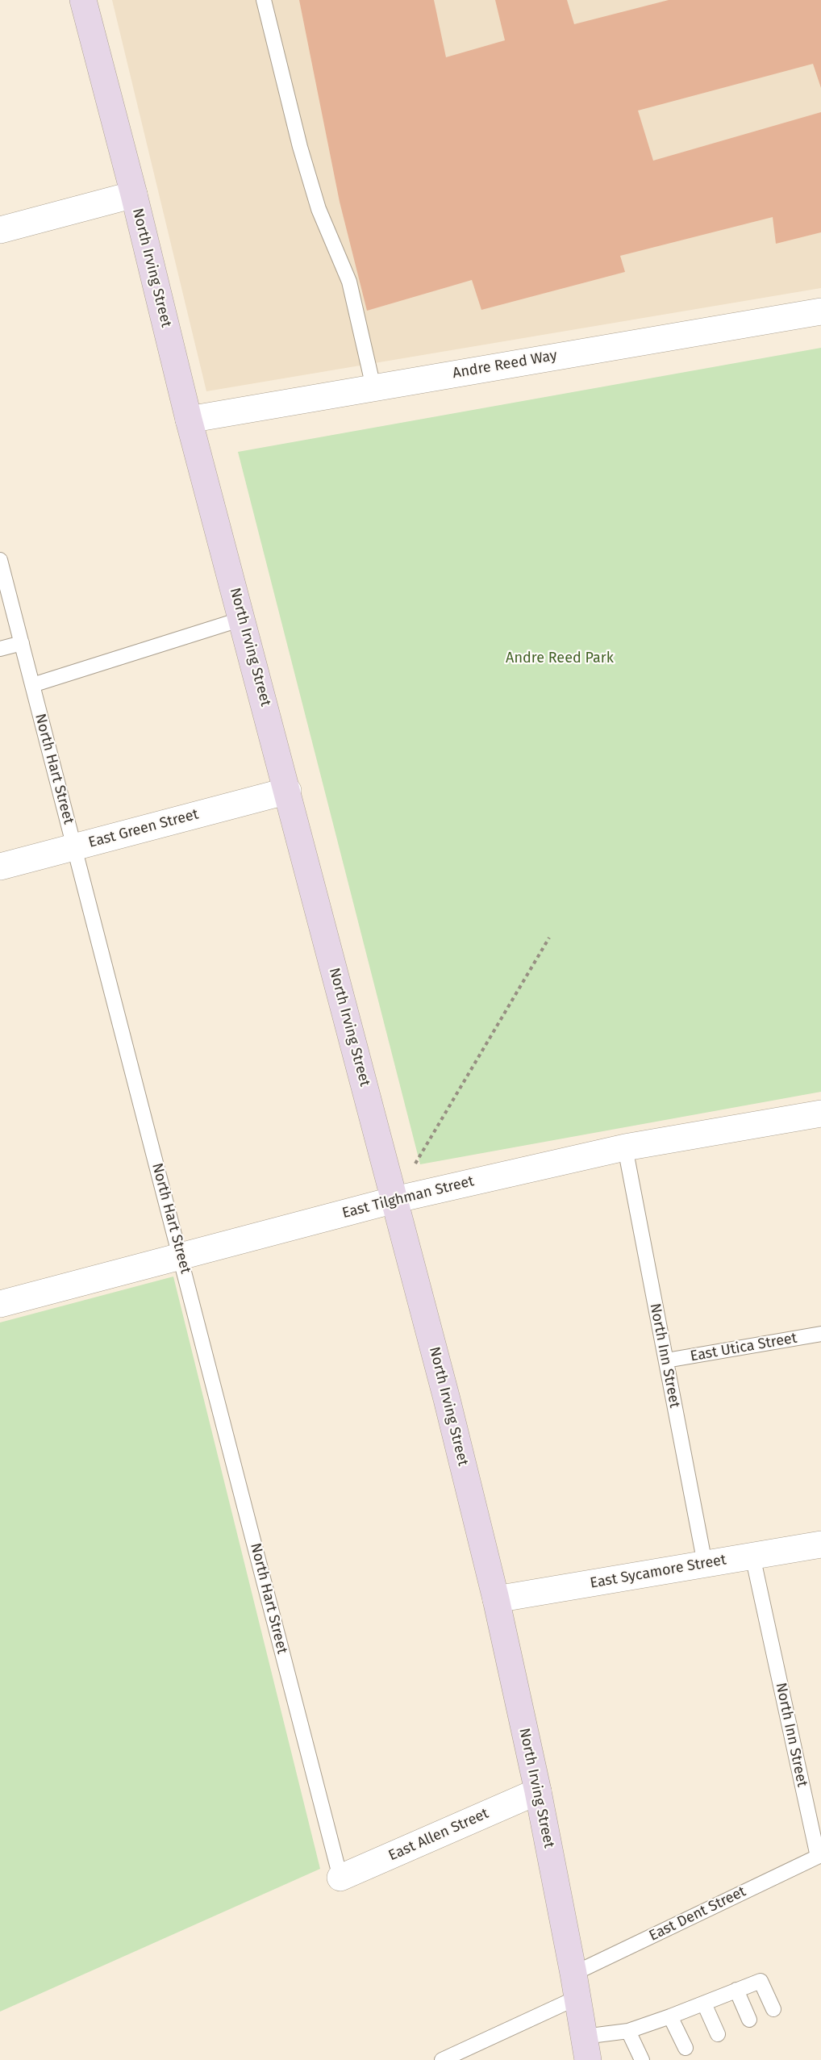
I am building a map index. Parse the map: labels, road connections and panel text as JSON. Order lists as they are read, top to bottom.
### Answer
{
  "streets": {
    "main road": ["North Irving Street"],
    "street": [
      "Andre Reed Way",
      "East Green Street",
      "East Tilghman Street",
      "East Sycamore Street",
      "East Allen Street"
    ],
    "lane": [
      "North Hart Street",
      "East Utica Street",
      "North Inn Street",
      "East Dent Street"
    ]
  },
  "crossings": [
    ["North Irving Street", "Andre Reed Way"],
    ["North Irving Street", "East Green Street"],
    ["North Irving Street", "East Tilghman Street"],
    ["North Irving Street", "East Sycamore Street"],
    ["North Irving Street", "East Allen Street"],
    ["North Irving Street", "East Dent Street"],
    ["North Hart Street", "East Green Street"],
    ["North Hart Street", "East Tilghman Street"],
    ["North Hart Street", "East Allen Street"],
    ["East Tilghman Street", "North Inn Street"],
    ["East Utica Street", "North Inn Street"],
    ["North Inn Street", "East Sycamore Street"],
    ["North Inn Street", "East Dent Street"]
  ],
  "parks": ["Andre Reed Park"]
}
